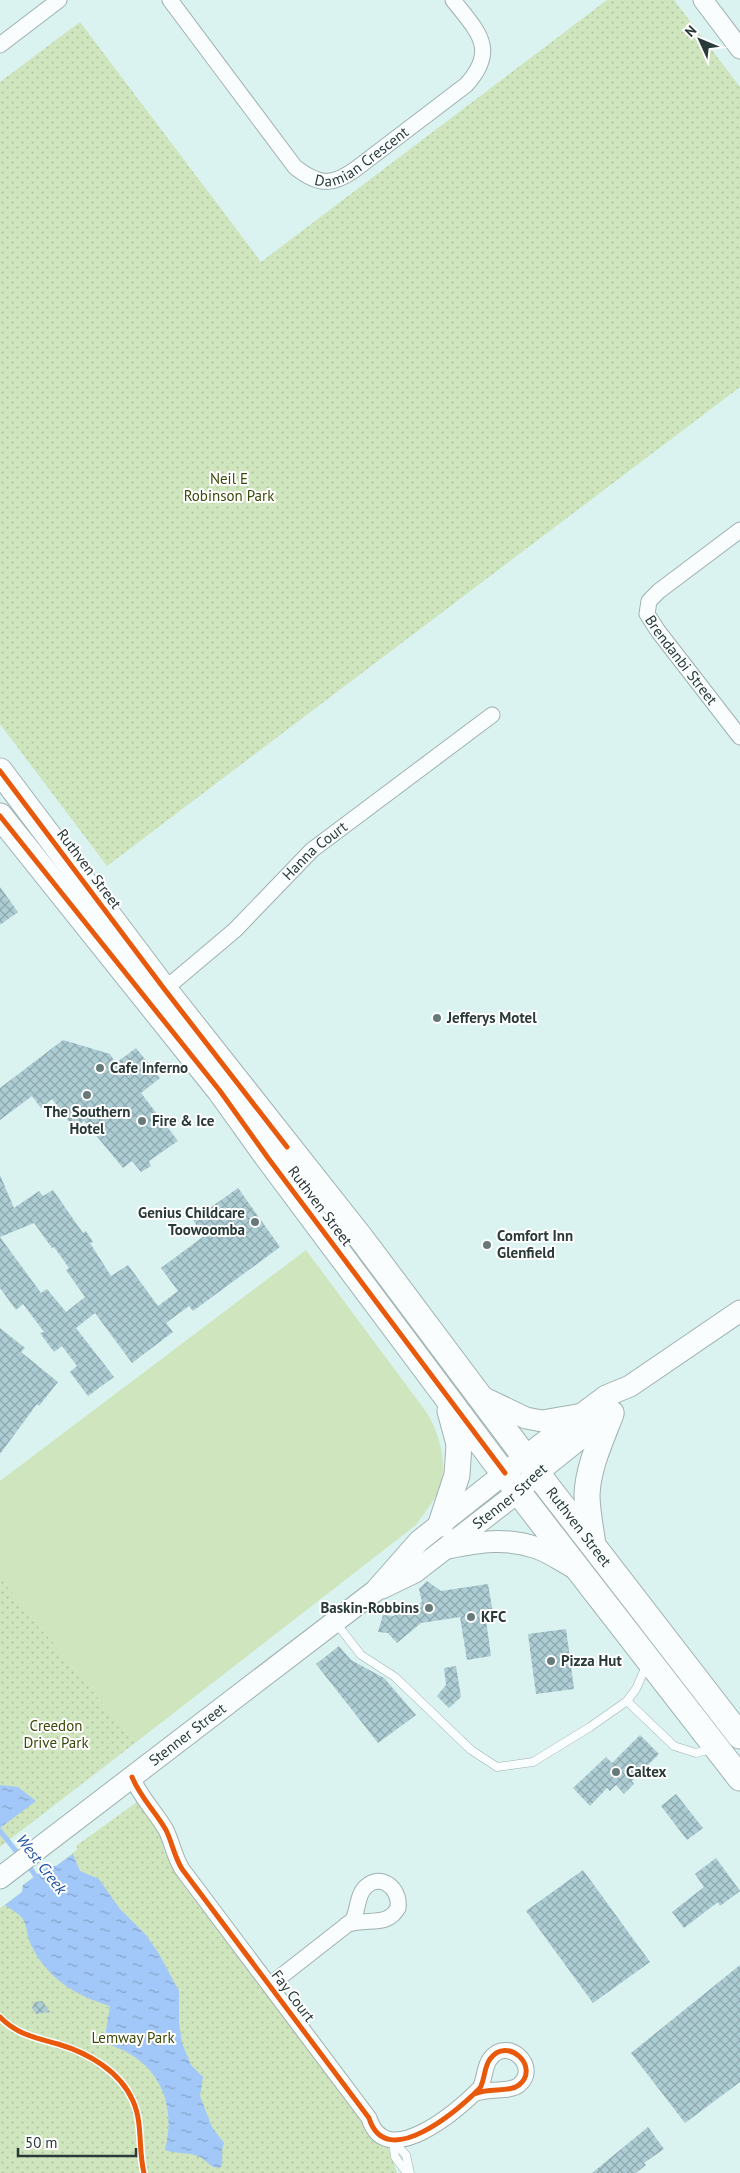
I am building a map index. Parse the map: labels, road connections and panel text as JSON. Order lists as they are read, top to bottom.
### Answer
{
  "streets": {
    "highway": ["Ruthven Street"],
    "main road": ["Stenner Street"],
    "street": [
      "Damian Crescent",
      "Brendanbi Street",
      "Hanna Court",
      "Fay Court"
    ]
  },
  "crossings": [
    ["Hanna Court", "Ruthven Street"],
    ["Ruthven Street", "Stenner Street"],
    ["Stenner Street", "Fay Court"]
  ],
  "water": ["West Creek"],
  "parks": ["Neil E Robinson Park", "Creedon Drive Park", "Lemway Park"],
  "places": [
    "Jefferys Motel",
    "Cafe Inferno",
    "The Southern Hotel",
    "Fire & Ice",
    "Genius Childcare Toowoomba",
    "Comfort Inn Glenfield",
    "Baskin-Robbins",
    "KFC",
    "Pizza Hut",
    "Caltex"
  ],
  "scale_bar": "50 m",
  "north": "top left"
}
